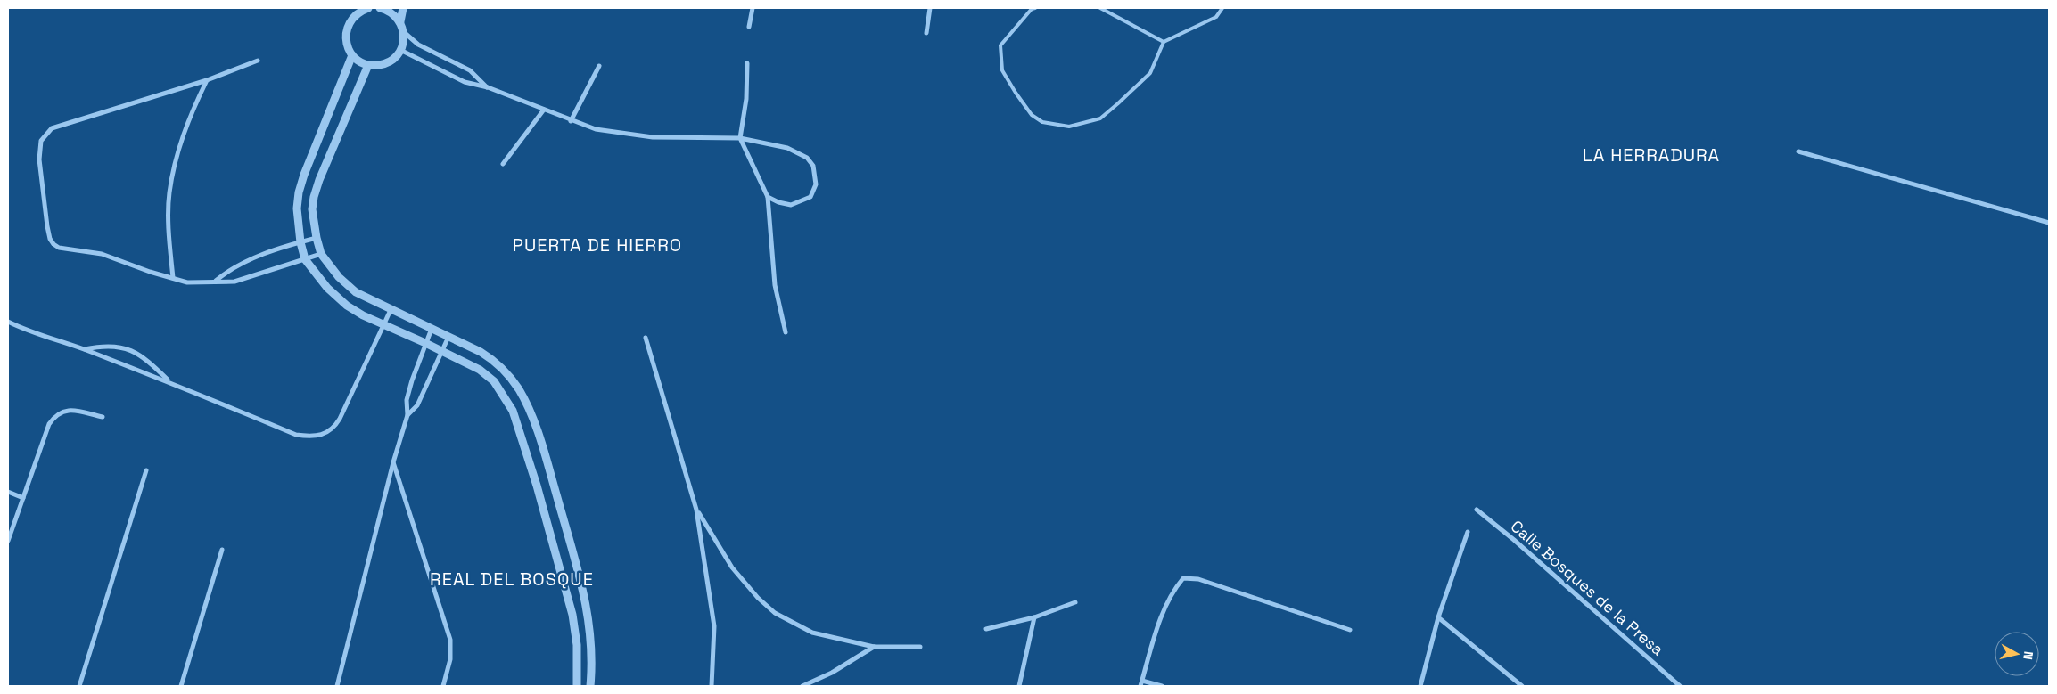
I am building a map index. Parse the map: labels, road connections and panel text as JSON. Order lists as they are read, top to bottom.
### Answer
{
  "streets": {
    "street": ["Calle Bosques de la Presa"]
  },
  "districts": ["LA HERRADURA", "PUERTA DE HIERRO", "REAL DEL BOSQUE"],
  "north": "right"
}
